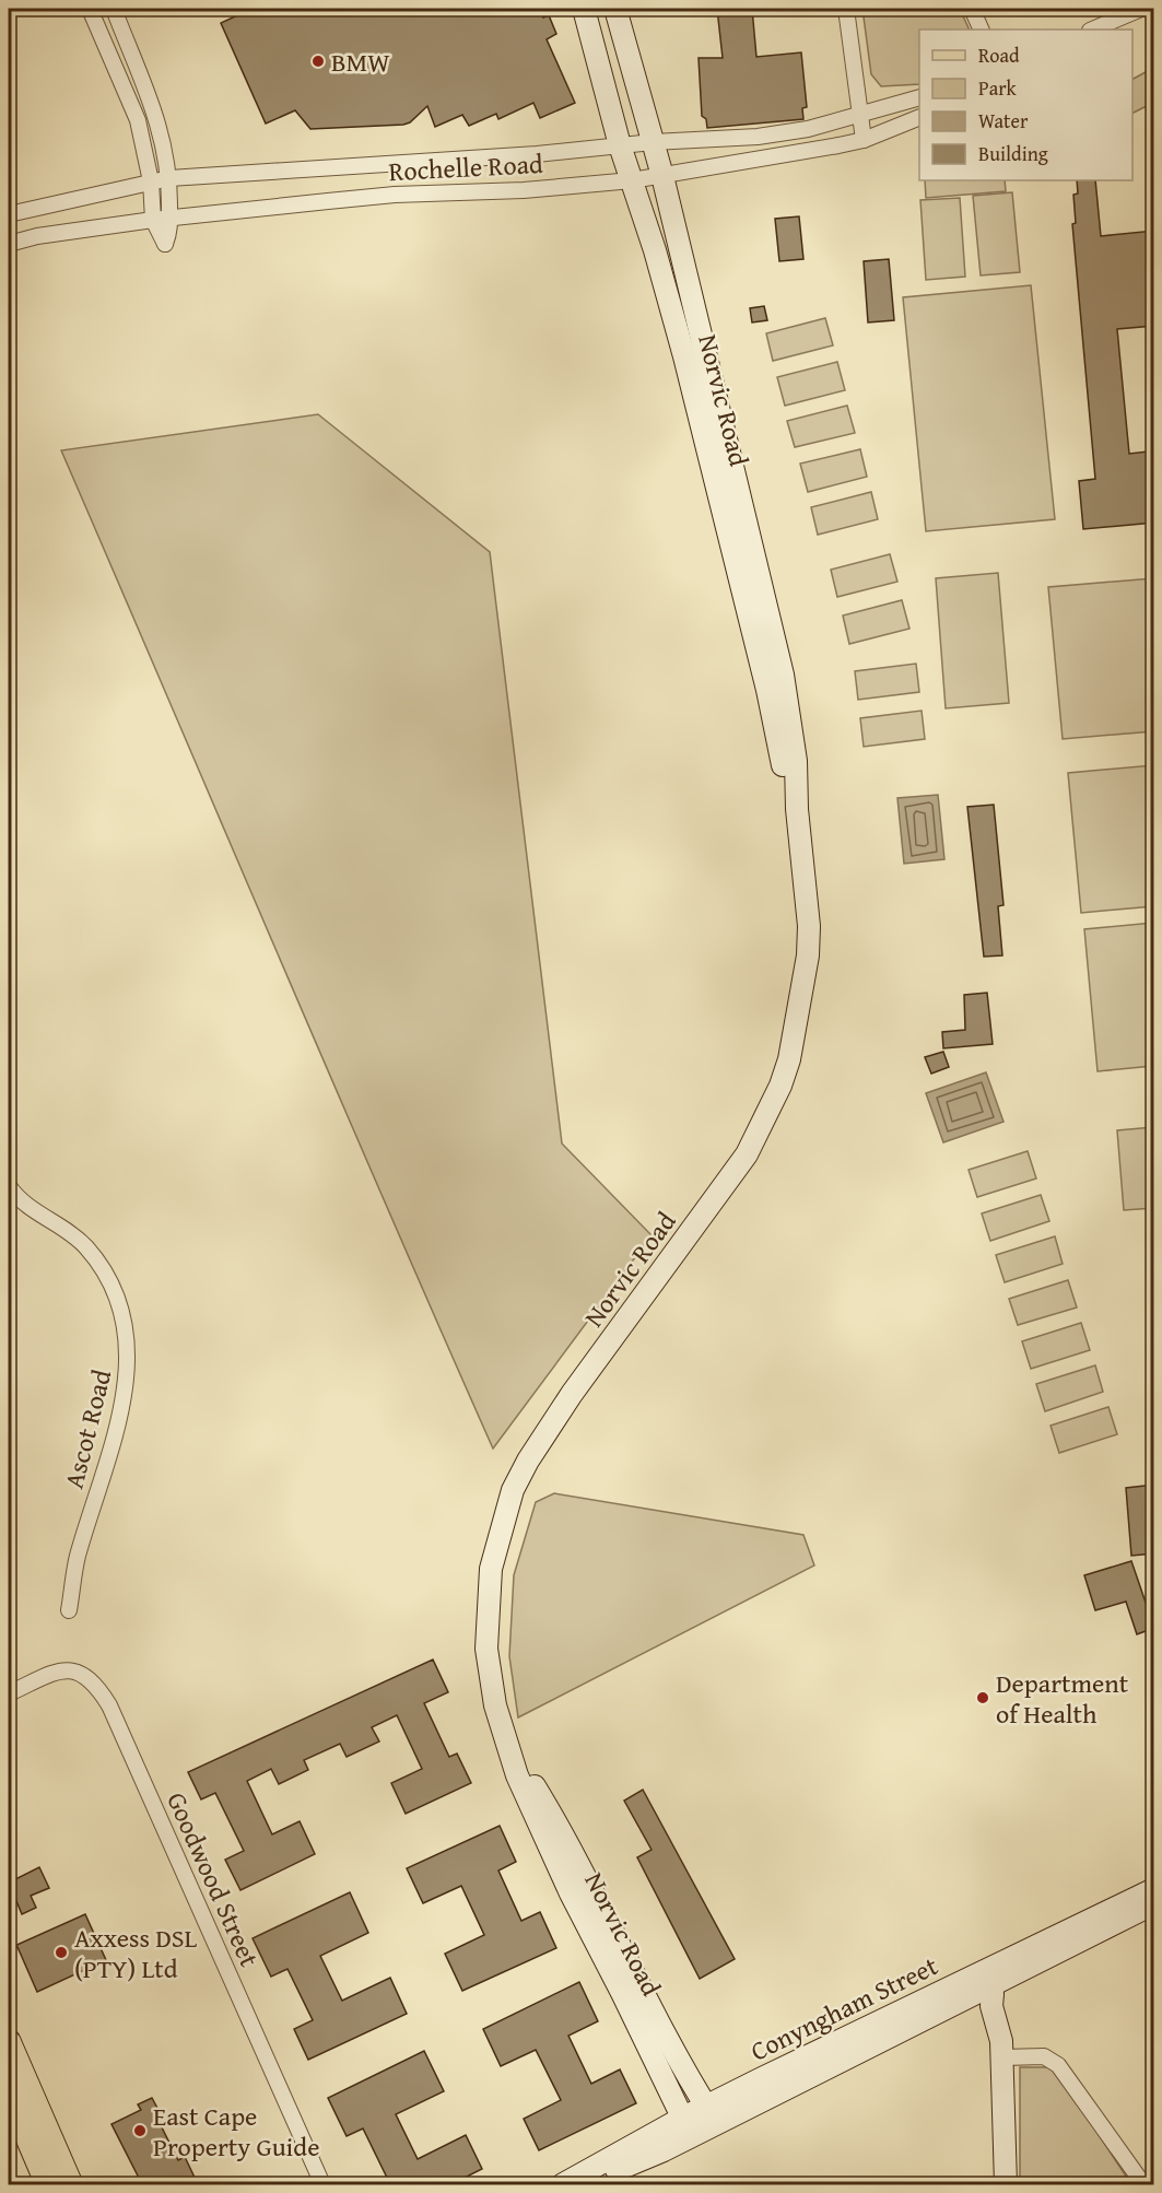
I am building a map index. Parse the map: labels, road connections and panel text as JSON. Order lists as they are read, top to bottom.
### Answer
{
  "streets": {
    "street": [
      "Rochelle Road",
      "Norvic Road",
      "Ascot Road",
      "Goodwood Street",
      "Conyngham Street"
    ]
  },
  "crossings": [
    ["Rochelle Road", "Norvic Road"],
    ["Norvic Road", "Conyngham Street"]
  ],
  "places": [
    "BMW",
    "Department of Health",
    "Axxess DSL (PTY) Ltd",
    "East Cape Property Guide"
  ],
  "legend": [
    "Road",
    "Park",
    "Water",
    "Building"
  ]
}
